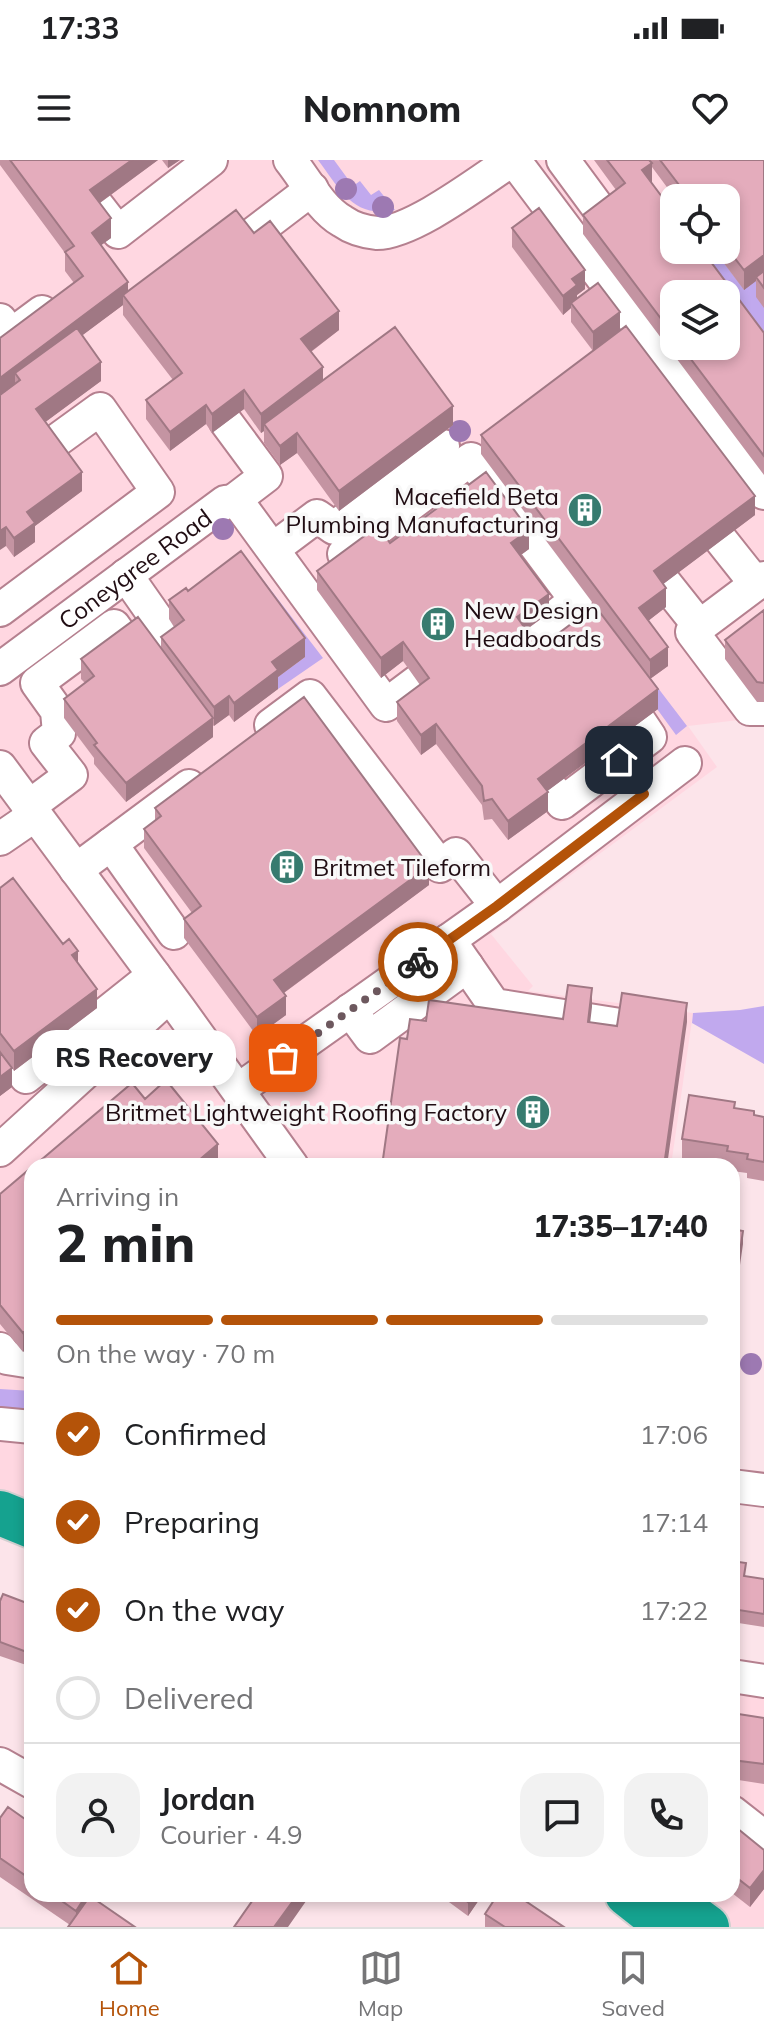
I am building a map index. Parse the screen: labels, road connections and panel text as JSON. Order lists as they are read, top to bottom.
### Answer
{
  "streets": {
    "street": ["Coneygree Road"]
  },
  "places": {
    "building": [
      "Macefield Beta Plumbing Manufacturing",
      "New Design Headboards",
      "Britmet Tileform",
      "Britmet Lightweight Roofing Factory"
    ],
    "other": ["RS Recovery"]
  },
  "page": {
    "status": "17:33",
    "header": "Nomnom",
    "bubble": "RS Recovery",
    "heading": ["2 min", "Arriving in", "17:35–17:40"],
    "panel": ["Jordan", "Courier · 4.9"],
    "bar": "On the way · 70 m",
    "list": [
      ["Confirmed", "17:06"],
      ["Preparing", "17:14"],
      ["On the way", "17:22"],
      "Delivered"
    ],
    "tabs": ["Home", "Map", "Saved"]
  }
}
